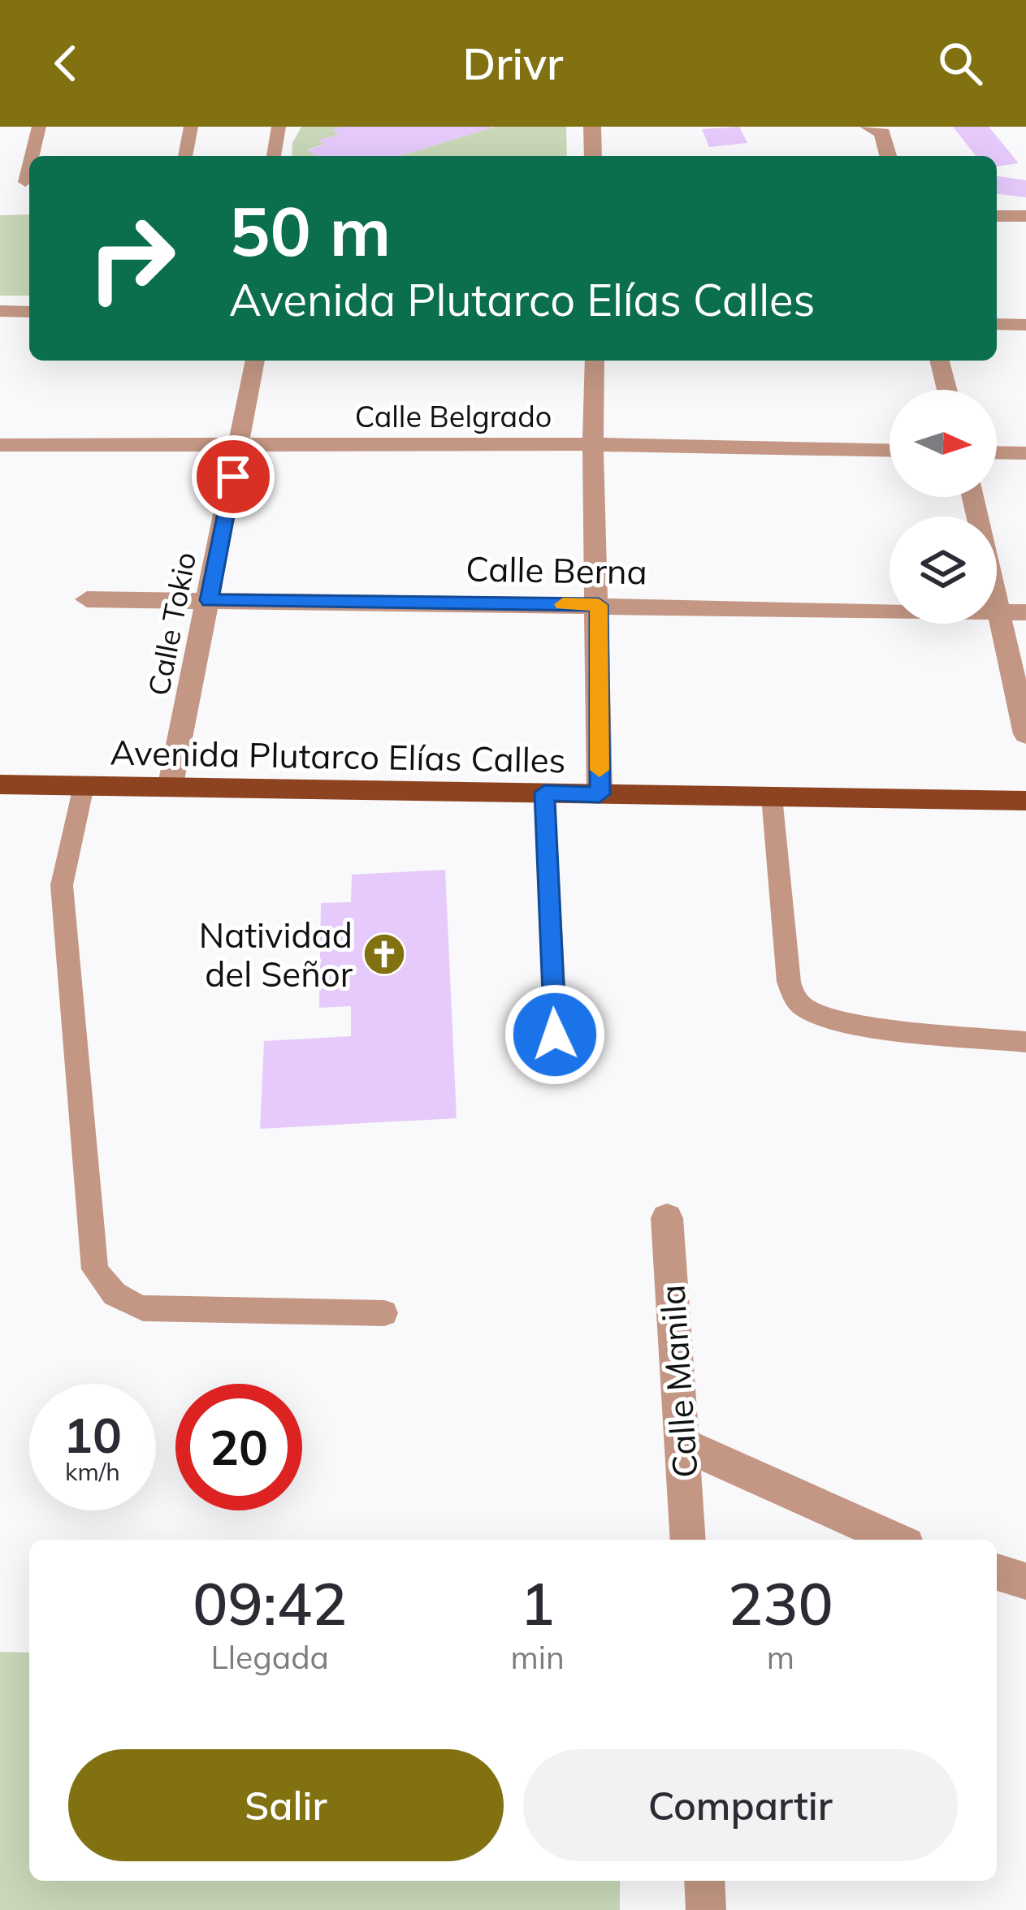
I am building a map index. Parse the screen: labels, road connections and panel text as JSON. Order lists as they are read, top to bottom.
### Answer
{
  "streets": {
    "main road": ["Avenida Plutarco Elías Calles"],
    "street": [
      "Calle Belgrado",
      "Calle Berna",
      "Calle Tokio",
      "Calle Manila"
    ]
  },
  "crossings": [
    ["Calle Belgrado", "Calle Tokio"],
    ["Calle Berna", "Calle Tokio"],
    ["Calle Tokio", "Avenida Plutarco Elías Calles"]
  ],
  "places": {
    "church": ["Natividad del Señor"]
  },
  "north": "right",
  "page": {
    "header": "Drivr",
    "turn": ["50 m", "Avenida Plutarco Elías Calles"],
    "speed": "10 km/h",
    "limit": "20",
    "eta": [
      "09:42",
      "Llegada",
      "1",
      "min",
      "230",
      "m"
    ],
    "buttons": ["Salir", "Compartir"]
  }
}
